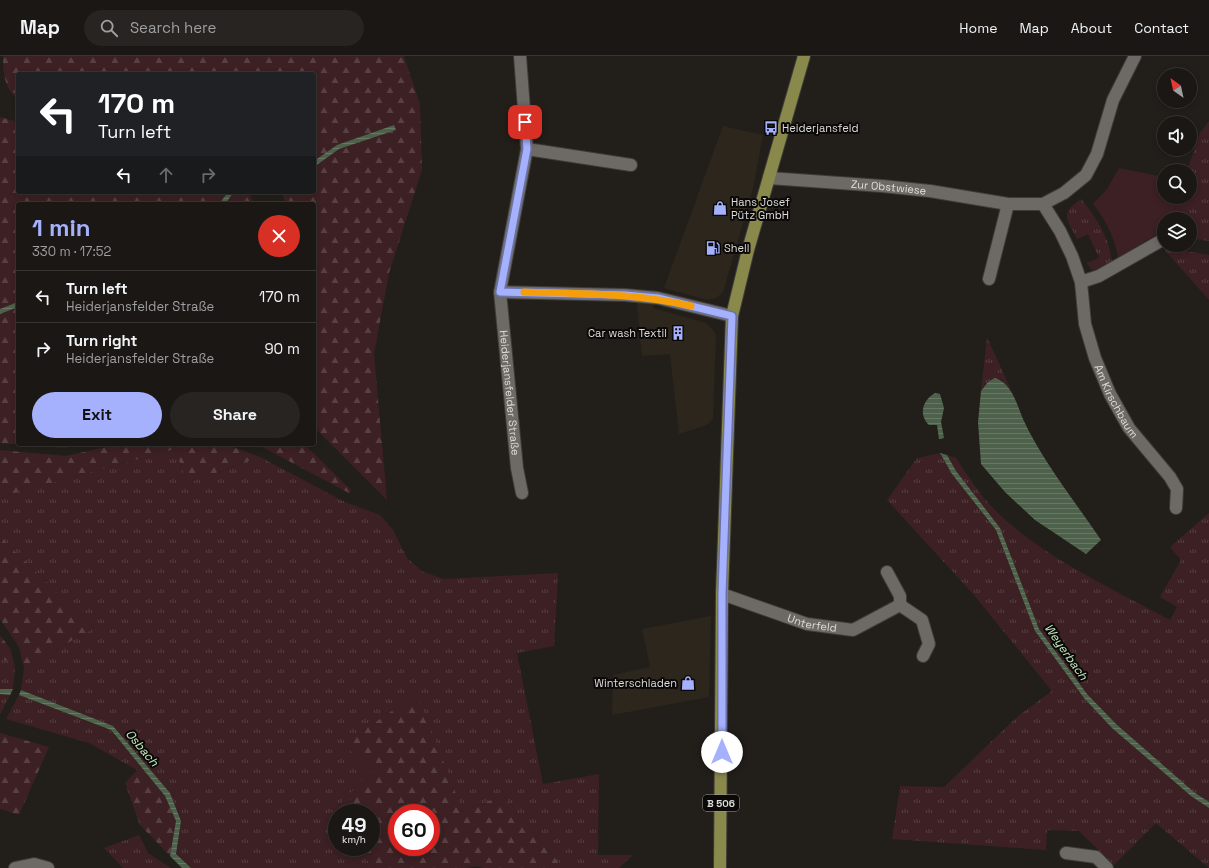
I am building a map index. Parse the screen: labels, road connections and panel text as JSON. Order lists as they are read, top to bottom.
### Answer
{
  "streets": {
    "main road": ["B 506"],
    "street": [
      "Zur Obstwiese",
      "Heiderjansfelder Straße",
      "Am Kirschbaum",
      "Unterfeld"
    ]
  },
  "crossings": [
    ["Zur Obstwiese", "Am Kirschbaum"],
    ["Zur Obstwiese", "B 506"],
    ["Unterfeld", "B 506"]
  ],
  "water": ["Weyerbach", "Osbach"],
  "places": {
    "bus stop": ["Heiderjansfeld"],
    "shop": ["Hans Josef Pütz GmbH", "Winterschladen"],
    "fuel station": ["Shell"],
    "building": ["Car wash Textil"]
  },
  "north": "top left",
  "page": {
    "header": "Map",
    "search": "Search here",
    "nav": [
      "Home",
      "Map",
      "About",
      "Contact"
    ],
    "turn": ["170 m", "Turn left"],
    "heading": ["1 min", "330 m · 17:52"],
    "list": [
      {
        "name": "Turn left",
        "note": "Heiderjansfelder Straße",
        "value": "170 m"
      },
      {
        "name": "Turn right",
        "note": "Heiderjansfelder Straße",
        "value": "90 m"
      }
    ],
    "buttons": ["Exit", "Share"],
    "speed": "49 km/h",
    "limit": "60"
  }
}
